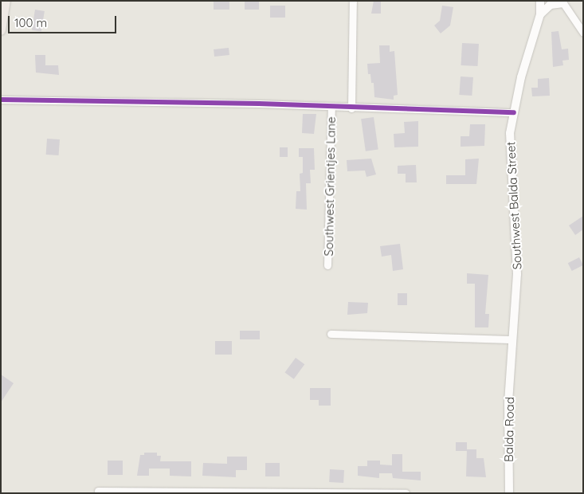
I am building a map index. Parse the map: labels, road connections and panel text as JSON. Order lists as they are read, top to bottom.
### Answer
{
  "streets": {
    "street": ["Southwest Grientjes Lane", "Southwest Balda Street", "Balda Road"]
  },
  "crossings": [
    ["Southwest Balda Street", "Balda Road"]
  ],
  "scale_bar": "100 m"
}
